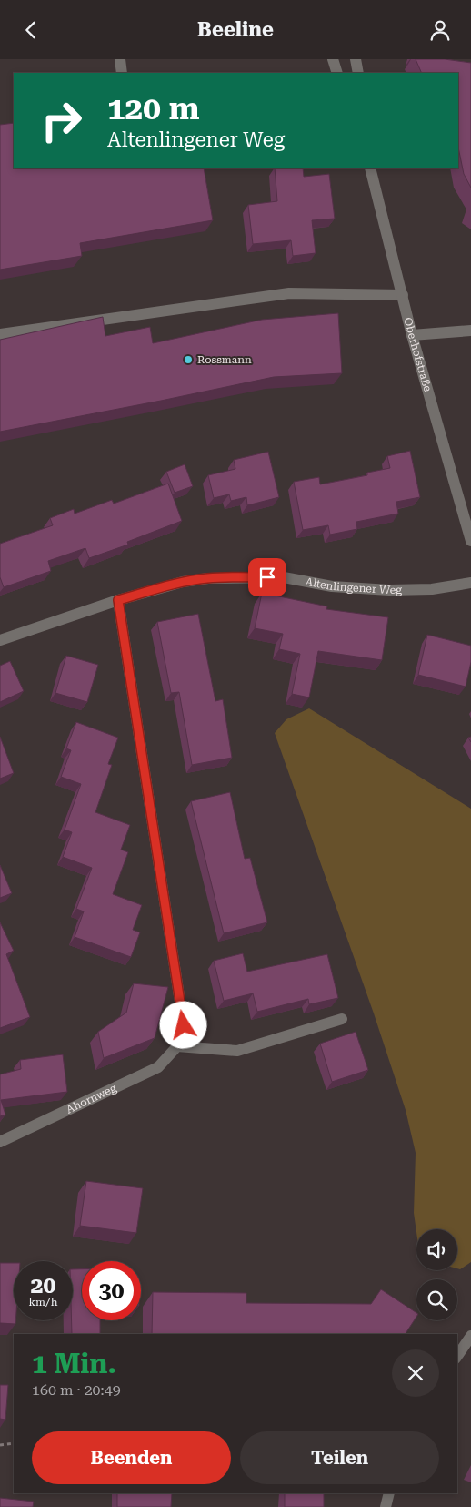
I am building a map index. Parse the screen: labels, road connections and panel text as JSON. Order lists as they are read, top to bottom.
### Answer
{
  "streets": {
    "street": ["Oberhofstraße", "Altenlingener Weg", "Ahornweg"]
  },
  "crossings": [
    ["Altenlingener Weg", "Ahornweg"]
  ],
  "places": ["Rossmann"],
  "page": {
    "header": "Beeline",
    "turn": ["120 m", "Altenlingener Weg"],
    "speed": "20 km/h",
    "limit": "30",
    "heading": ["1 Min.", "160 m · 20:49"],
    "buttons": ["Beenden", "Teilen"]
  }
}
